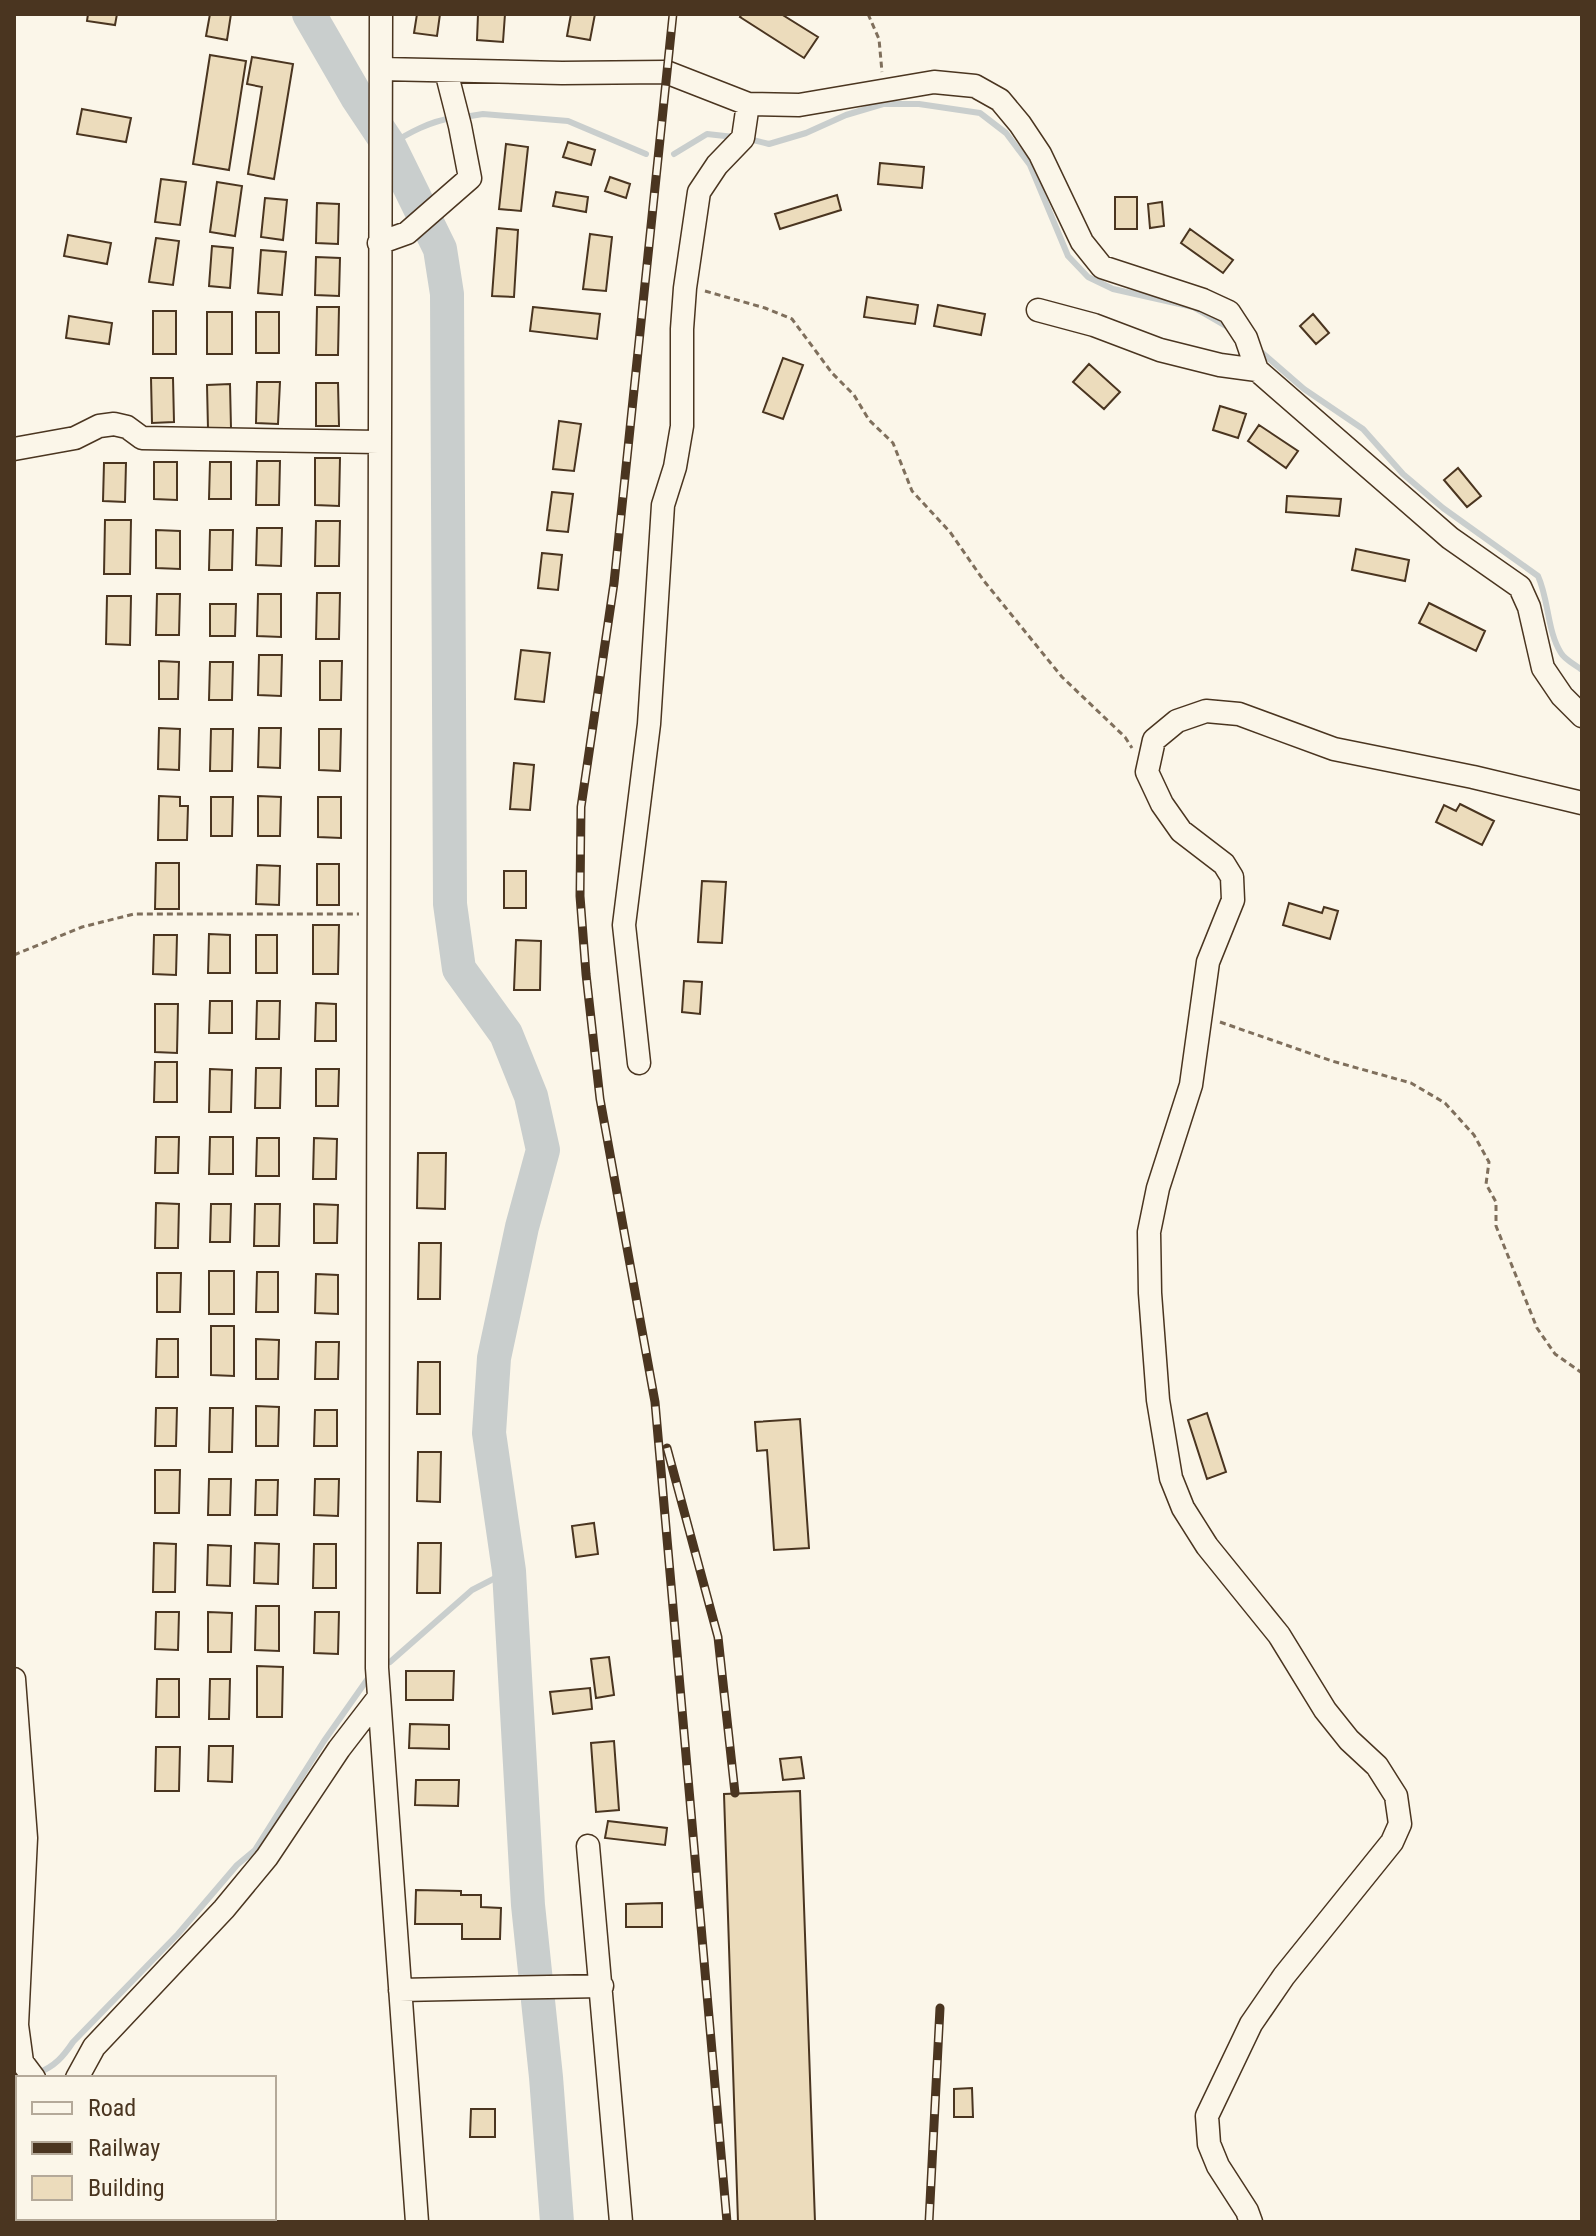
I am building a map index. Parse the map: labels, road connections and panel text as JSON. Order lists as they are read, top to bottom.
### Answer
{
  "legend": ["Road", "Railway", "Building"]
}
